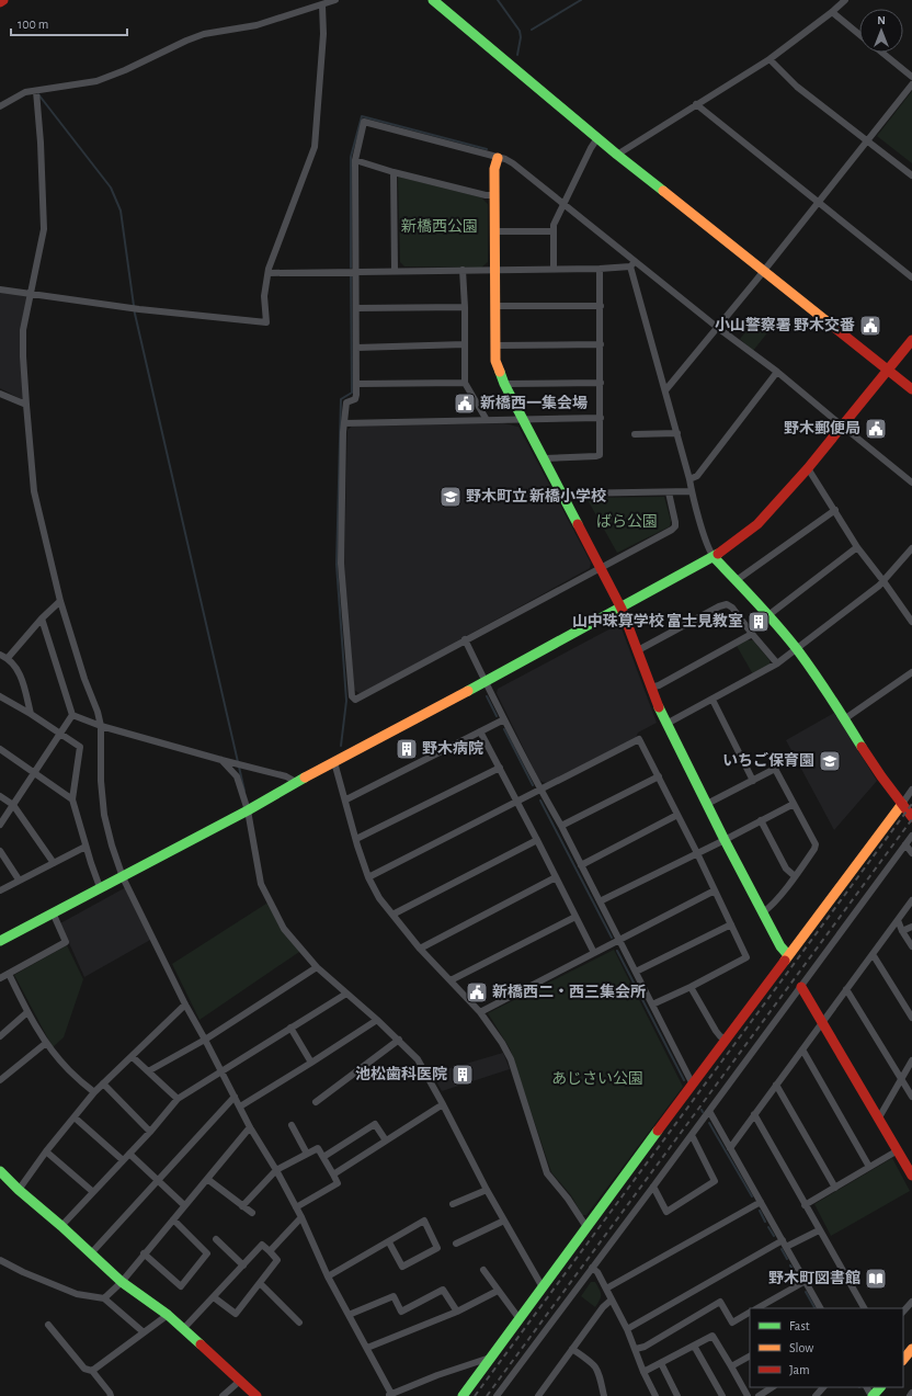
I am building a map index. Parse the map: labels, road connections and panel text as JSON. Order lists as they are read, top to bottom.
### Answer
{
  "parks": ["新橋西公園", "ばら公園", "あじさい公園"],
  "places": {
    "public building": [
      "小山警察署 野木交番",
      "新橋西一集会場",
      "野木郵便局",
      "新橋西二・西三集会所"
    ],
    "school or university": ["野木町立 新橋小学校", "いちご保育園"],
    "building": ["山中珠算学校 富士見教室", "野木病院", "池松歯科医院"],
    "library": ["野木町図書館"]
  },
  "legend": ["Fast", "Slow", "Jam"],
  "scale_bar": "100 m",
  "north": "top"
}
